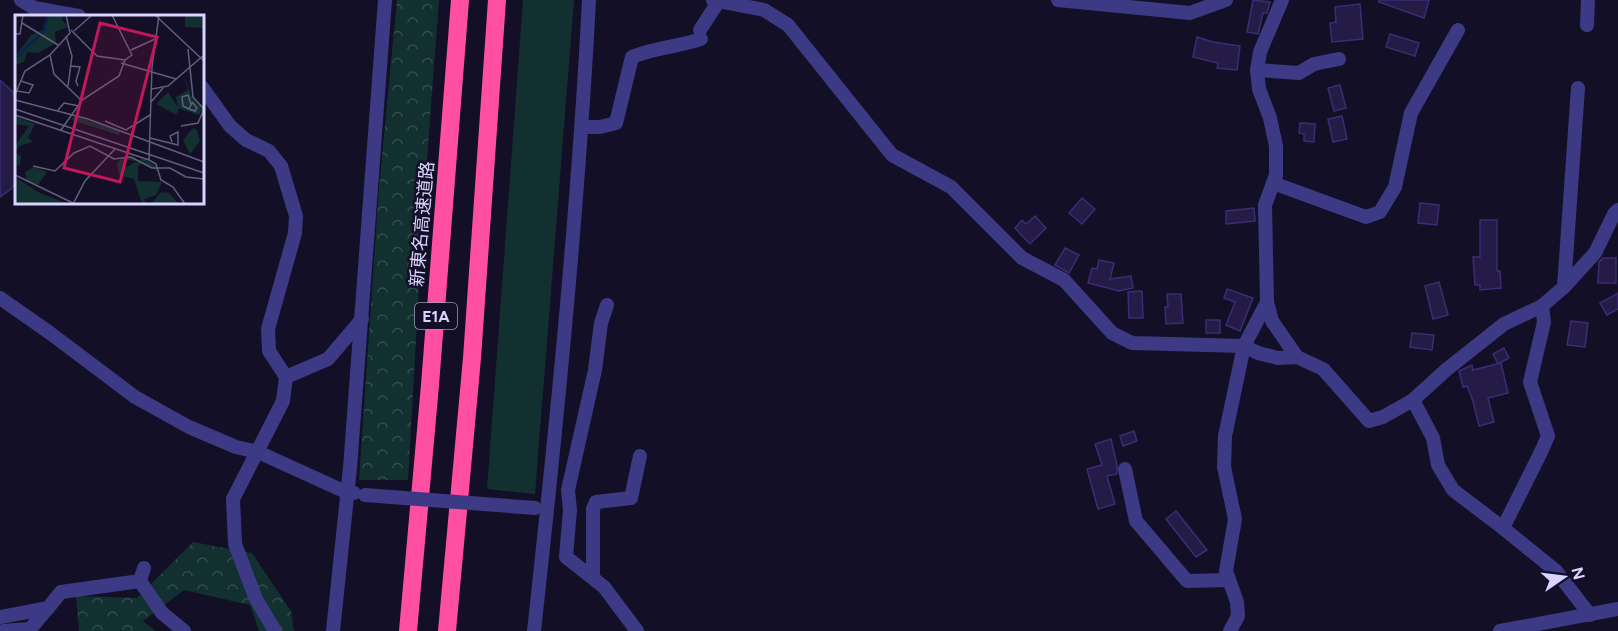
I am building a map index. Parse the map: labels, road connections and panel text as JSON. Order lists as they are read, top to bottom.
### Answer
{
  "streets": {
    "highway": ["新東名高速道路", "E1A"]
  },
  "north": "right"
}
